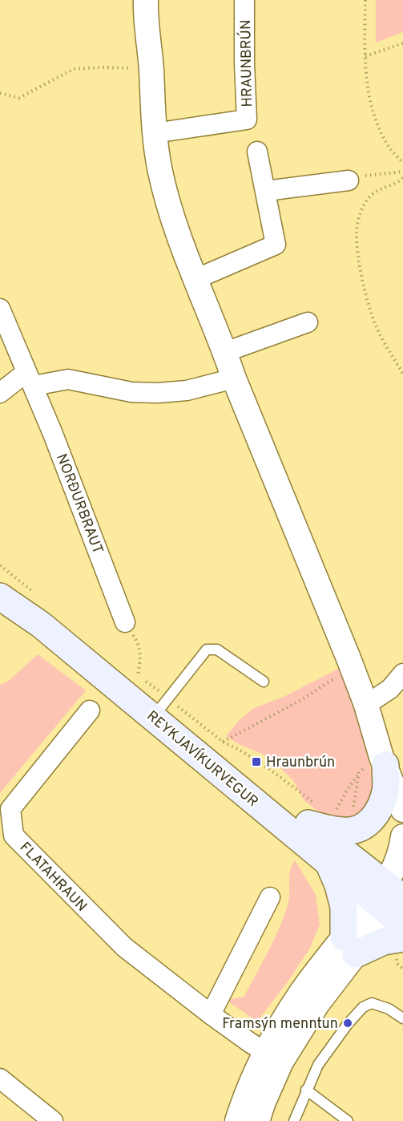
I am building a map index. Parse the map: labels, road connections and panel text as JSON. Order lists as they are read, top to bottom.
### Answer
{
  "streets": {
    "main road": ["REYKJAVÍKURVEGUR"],
    "street": ["HRAUNBRÚN", "NORÐURBRAUT", "FLATAHRAUN"]
  },
  "places": {
    "transit": ["Hraunbrún"],
    "other": ["Framsýn menntun"]
  }
}
